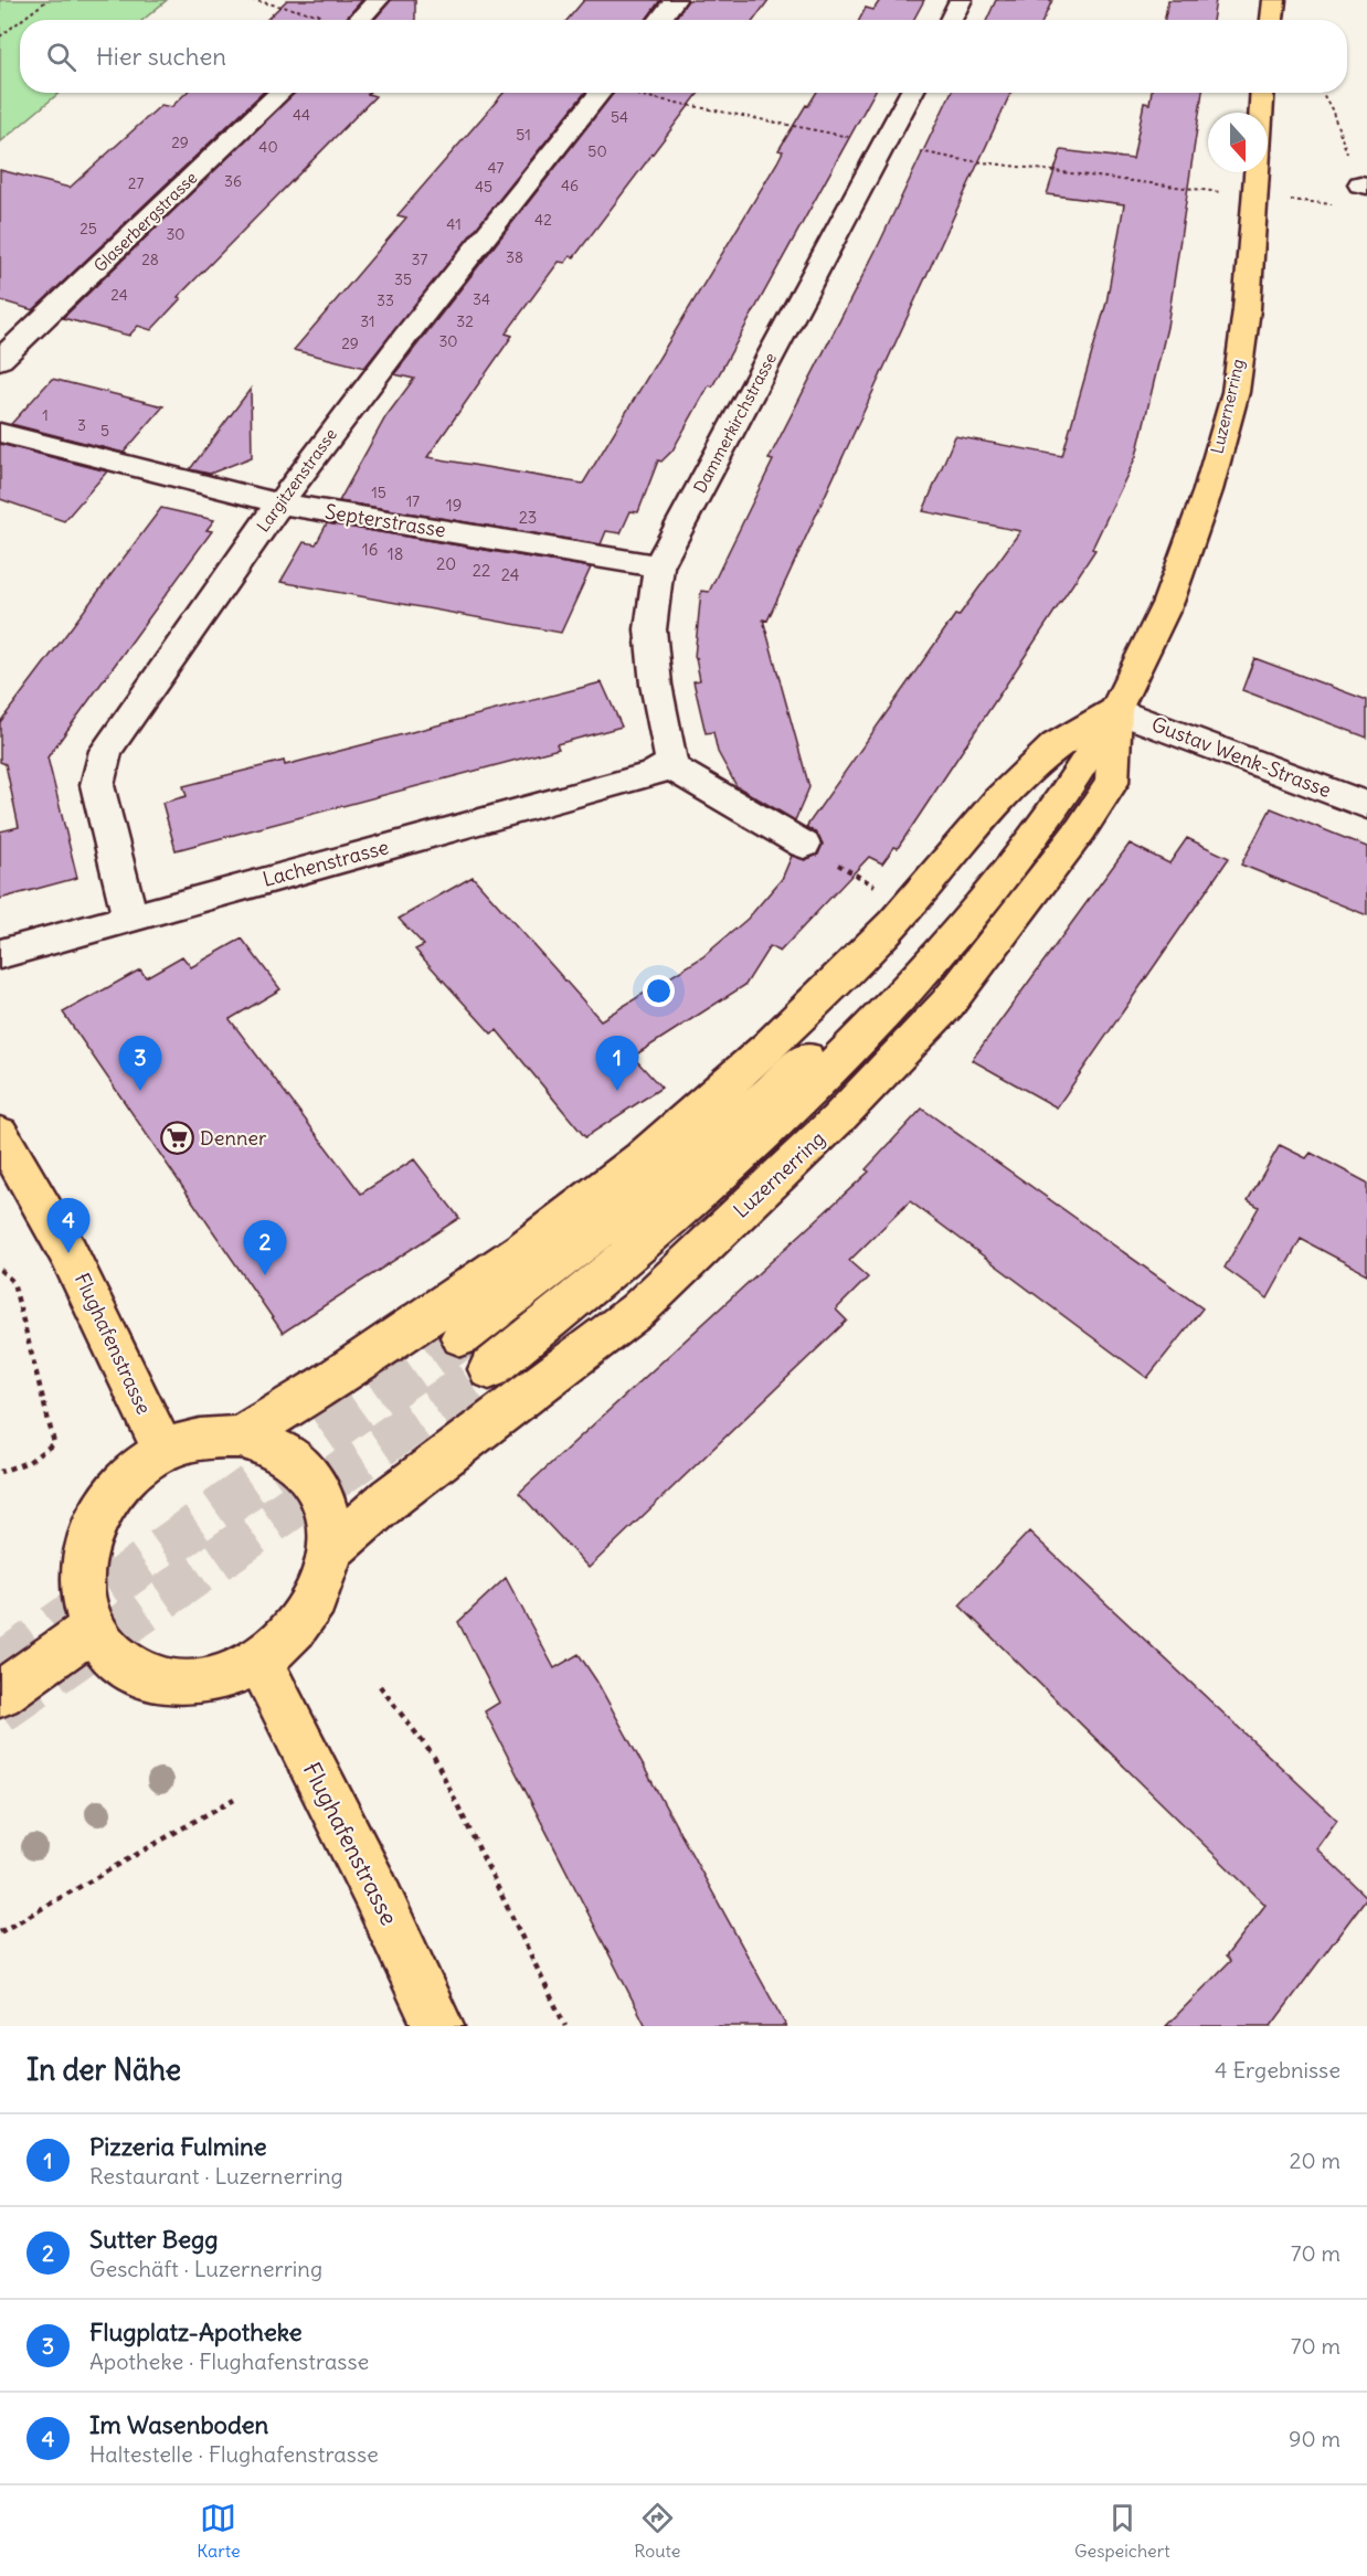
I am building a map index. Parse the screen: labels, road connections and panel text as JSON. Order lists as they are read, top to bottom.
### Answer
{
  "streets": {
    "main road": ["Luzernerring", "Flughafenstrasse"],
    "street": [
      "Glaserbergstrasse",
      "Dammerkirchstrasse",
      "Largitzenstrasse",
      "Septerstrasse",
      "Gustav Wenk-Strasse",
      "Lachenstrasse"
    ]
  },
  "crossings": [
    ["Luzernerring", "Gustav Wenk-Strasse"],
    ["Dammerkirchstrasse", "Septerstrasse"],
    ["Dammerkirchstrasse", "Lachenstrasse"],
    ["Largitzenstrasse", "Septerstrasse"],
    ["Largitzenstrasse", "Lachenstrasse"]
  ],
  "places": {
    "supermarket": ["Denner"]
  },
  "house_numbers": [
    "44",
    "54",
    "51",
    "29",
    "40",
    "50",
    "47",
    "36",
    "27",
    "46",
    "45",
    "42",
    "41",
    "25",
    "30",
    "38",
    "28",
    "37",
    "35",
    "24",
    "34",
    "33",
    "31",
    "32",
    "30",
    "29",
    "1",
    "3",
    "5",
    "15",
    "17",
    "19",
    "23",
    "16",
    "18",
    "20",
    "22",
    "24"
  ],
  "north": "bottom",
  "page": {
    "search": "Hier suchen",
    "pins": [
      "1",
      "3",
      "4",
      "2"
    ],
    "heading": ["In der Nähe", "4 Ergebnisse"],
    "list": [
      {
        "mark": "1",
        "name": "Pizzeria Fulmine",
        "note": "Restaurant · Luzernerring",
        "value": "20 m"
      },
      {
        "mark": "2",
        "name": "Sutter Begg",
        "note": "Geschäft · Luzernerring",
        "value": "70 m"
      },
      {
        "mark": "3",
        "name": "Flugplatz-Apotheke",
        "note": "Apotheke · Flughafenstrasse",
        "value": "70 m"
      },
      {
        "mark": "4",
        "name": "Im Wasenboden",
        "note": "Haltestelle · Flughafenstrasse",
        "value": "90 m"
      }
    ],
    "nav": ["Karte", "Route", "Gespeichert"]
  }
}
